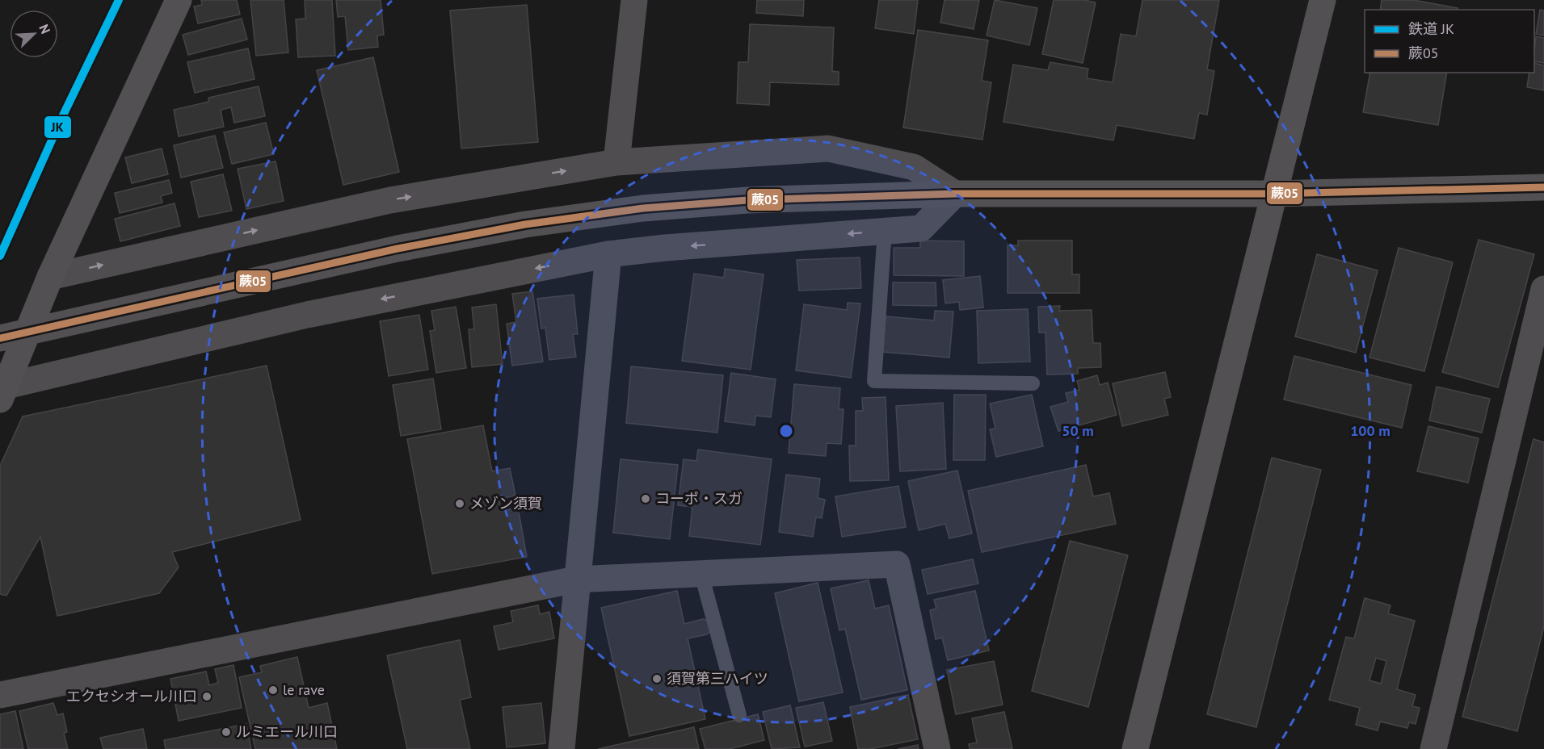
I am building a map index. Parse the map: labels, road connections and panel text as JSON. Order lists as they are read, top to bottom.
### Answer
{
  "places": [
    "コーポ・スガ",
    "メゾン須賀",
    "須賀第三ハイツ",
    "le rave",
    "エクセシオール川口",
    "ルミエール川口"
  ],
  "lines": ["rail line JK", "transit line 蕨05"],
  "legend": ["鉄道 JK", "蕨05"],
  "north": "top right",
  "rings": ["50 m", "100 m"]
}
